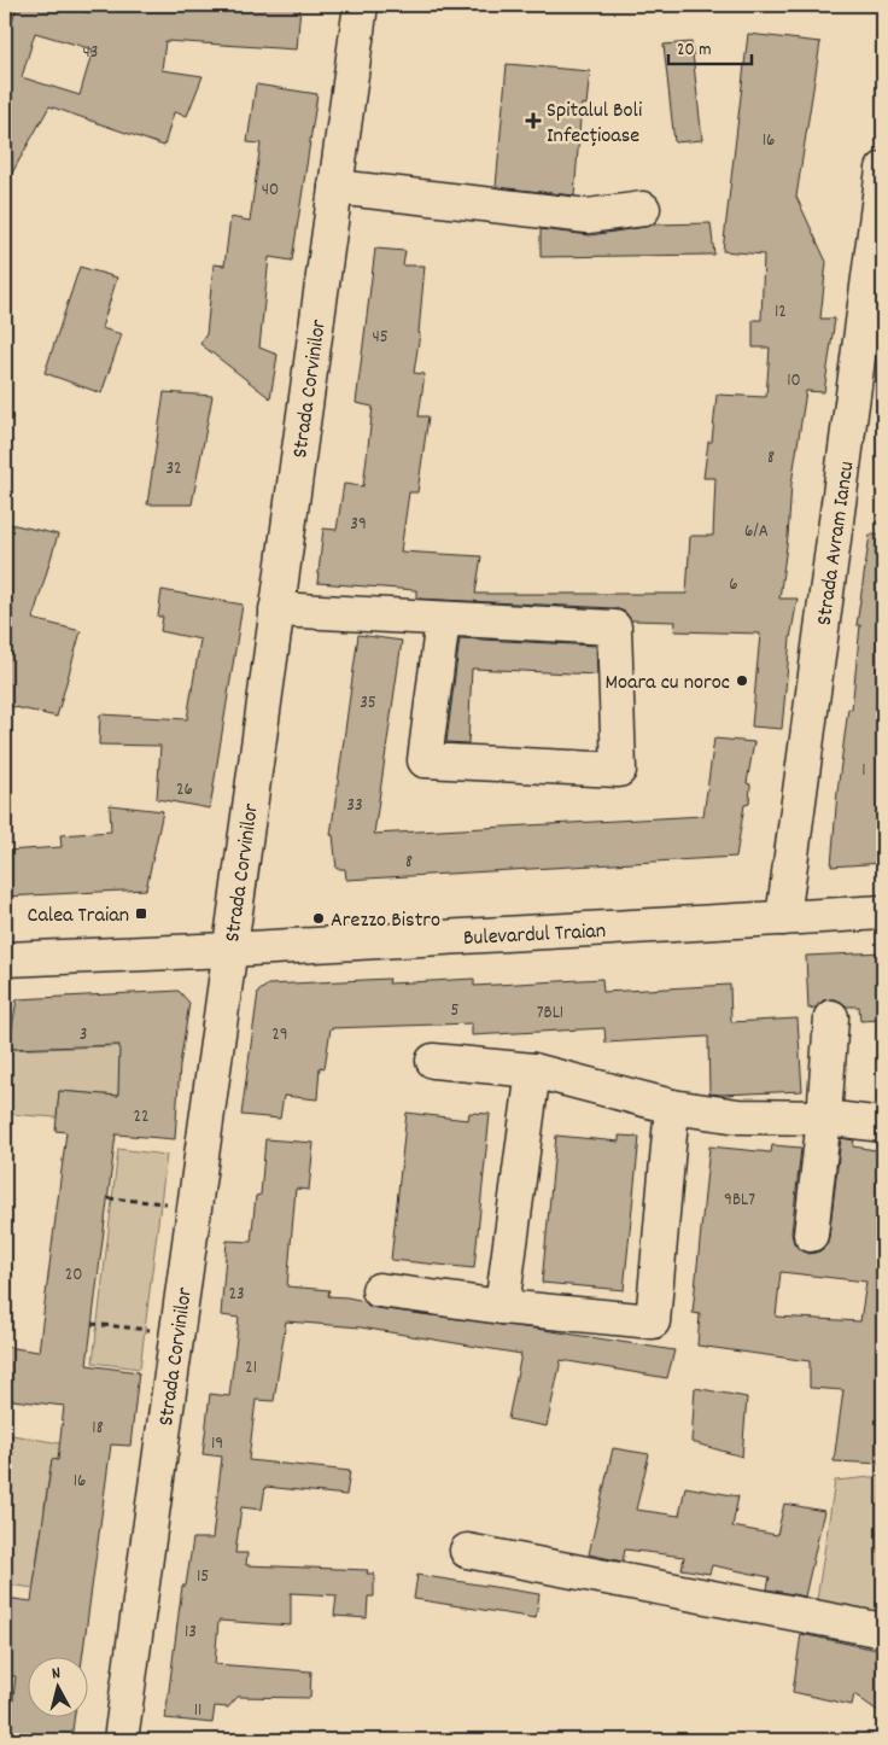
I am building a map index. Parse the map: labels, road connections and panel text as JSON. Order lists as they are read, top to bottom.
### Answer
{
  "streets": {
    "street": ["Strada Corvinilor", "Strada Avram Iancu", "Bulevardul Traian"]
  },
  "crossings": [
    ["Strada Corvinilor", "Bulevardul Traian"],
    ["Strada Avram Iancu", "Bulevardul Traian"]
  ],
  "places": {
    "health": ["Spitalul Boli Infecțioase"],
    "other": ["Moara cu noroc", "Arezzo Bistro"],
    "transit": ["Calea Traian"]
  },
  "house_numbers": [
    "43",
    "16",
    "40",
    "12",
    "45",
    "10",
    "8",
    "32",
    "39",
    "6/A",
    "6",
    "35",
    "1",
    "26",
    "33",
    "8",
    "5",
    "7BL1",
    "3",
    "29",
    "22",
    "9BL7",
    "20",
    "23",
    "21",
    "18",
    "19",
    "16",
    "15",
    "13",
    "11"
  ],
  "scale_bar": "20 m",
  "north": "top"
}
